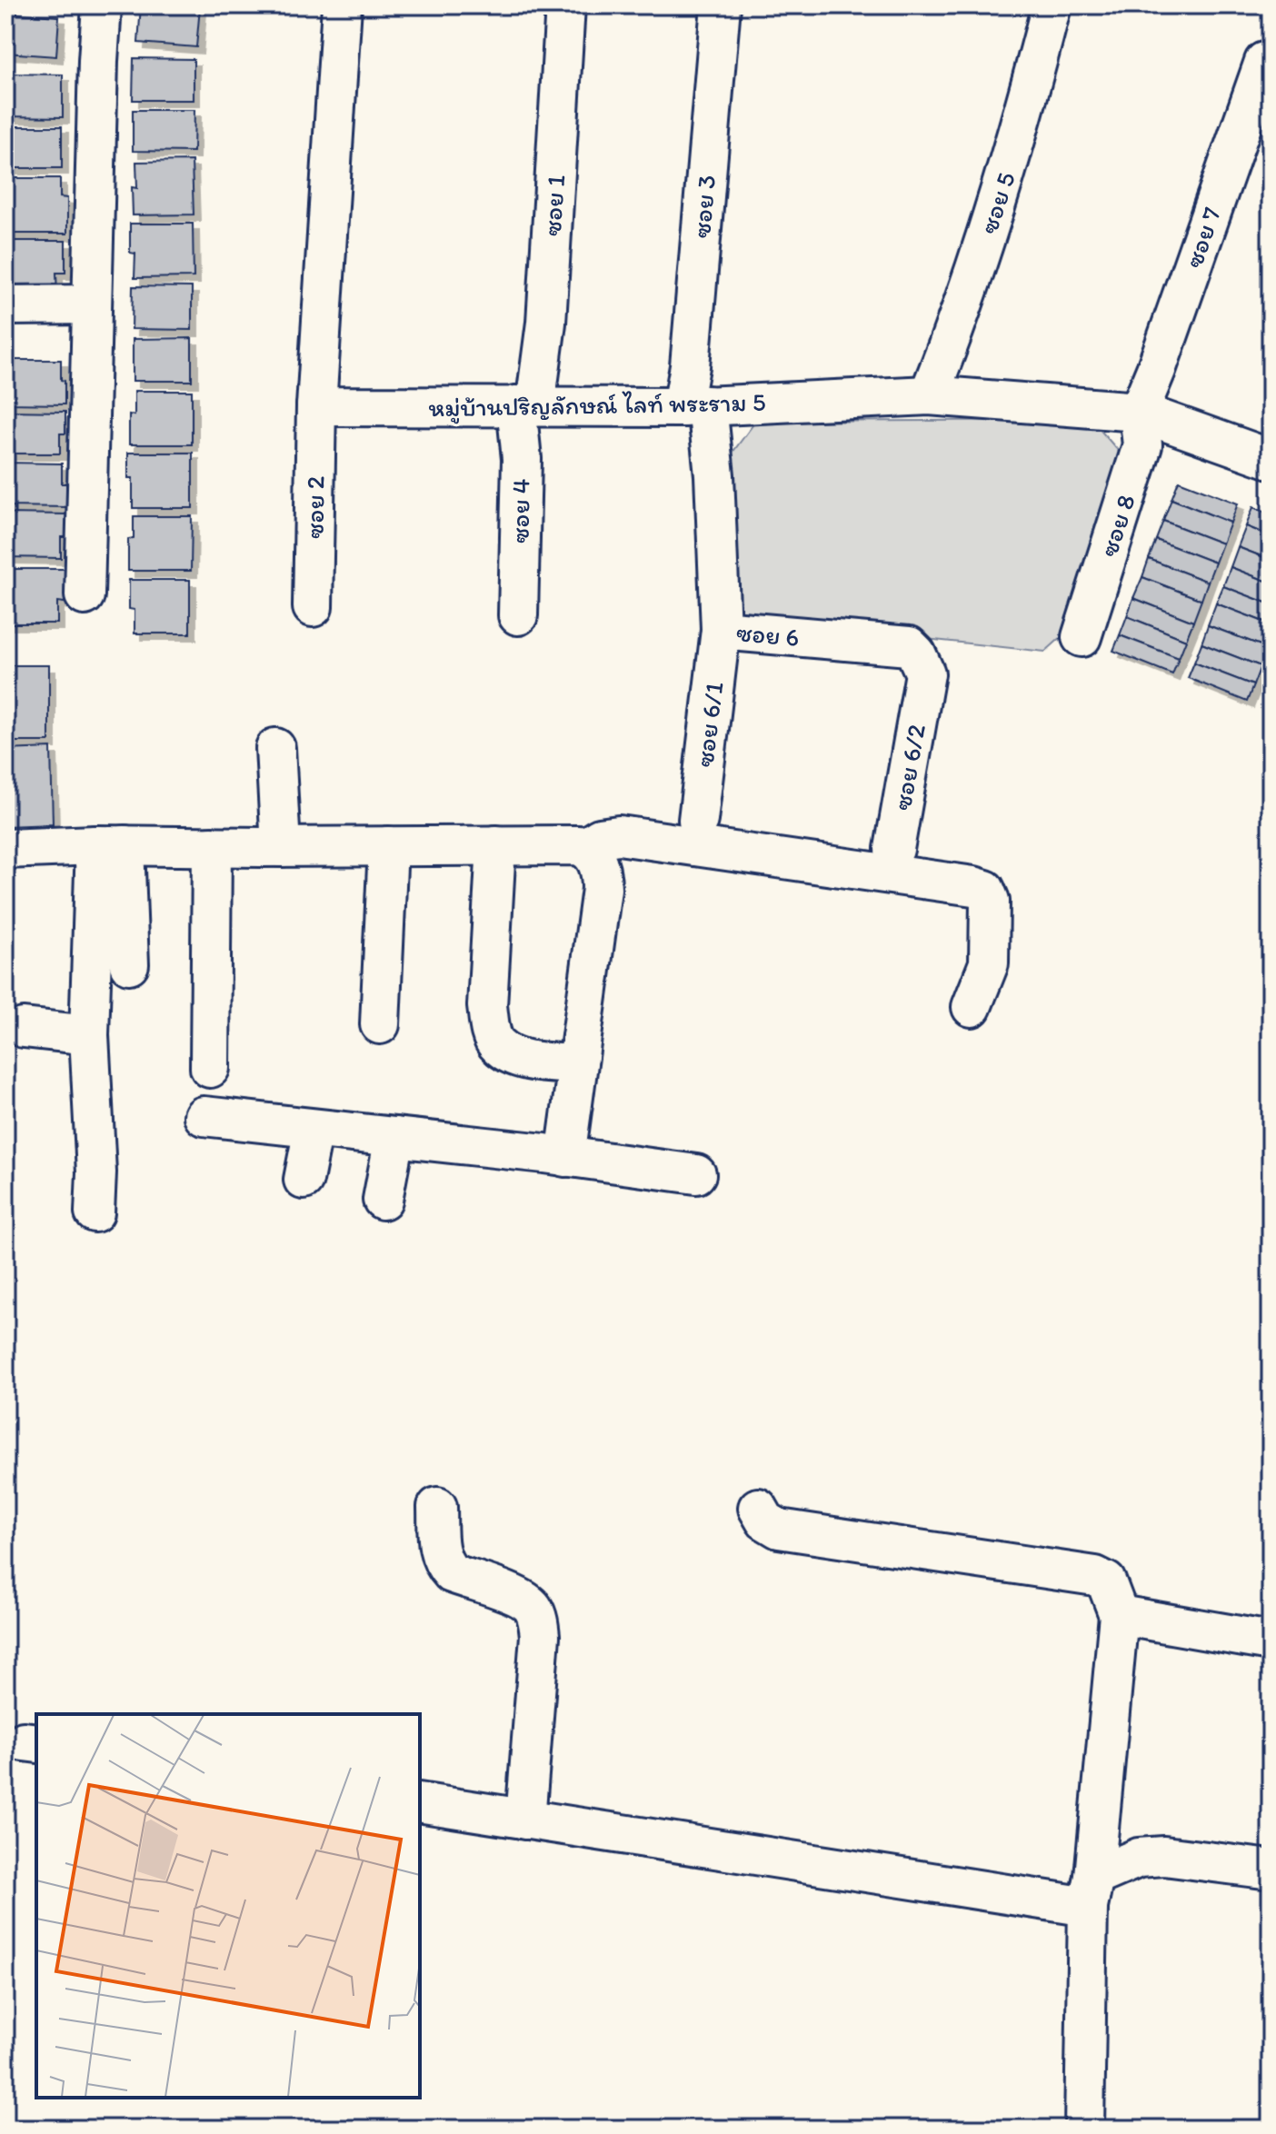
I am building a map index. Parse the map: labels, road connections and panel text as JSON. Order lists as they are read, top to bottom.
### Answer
{
  "streets": {
    "street": [
      "ซอย 5",
      "ซอย 1",
      "ซอย 3",
      "ซอย 7",
      "หมู่บ้านปริญลักษณ์ ไลท์ พระราม 5",
      "ซอย 2",
      "ซอย 4",
      "ซอย 8",
      "ซอย 6",
      "ซอย 6/1",
      "ซอย 6/2"
    ]
  },
  "crossings": [
    ["ซอย 5", "หมู่บ้านปริญลักษณ์ ไลท์ พระราม 5"],
    ["ซอย 1", "หมู่บ้านปริญลักษณ์ ไลท์ พระราม 5"],
    ["ซอย 1", "ซอย 4"],
    ["ซอย 3", "หมู่บ้านปริญลักษณ์ ไลท์ พระราม 5"],
    ["ซอย 3", "ซอย 6"],
    ["ซอย 7", "หมู่บ้านปริญลักษณ์ ไลท์ พระราม 5"],
    ["ซอย 7", "ซอย 8"],
    ["หมู่บ้านปริญลักษณ์ ไลท์ พระราม 5", "ซอย 2"],
    ["หมู่บ้านปริญลักษณ์ ไลท์ พระราม 5", "ซอย 4"],
    ["หมู่บ้านปริญลักษณ์ ไลท์ พระราม 5", "ซอย 8"],
    ["หมู่บ้านปริญลักษณ์ ไลท์ พระราม 5", "ซอย 6"],
    ["ซอย 6", "ซอย 6/1"],
    ["ซอย 6", "ซอย 6/2"]
  ]
}
